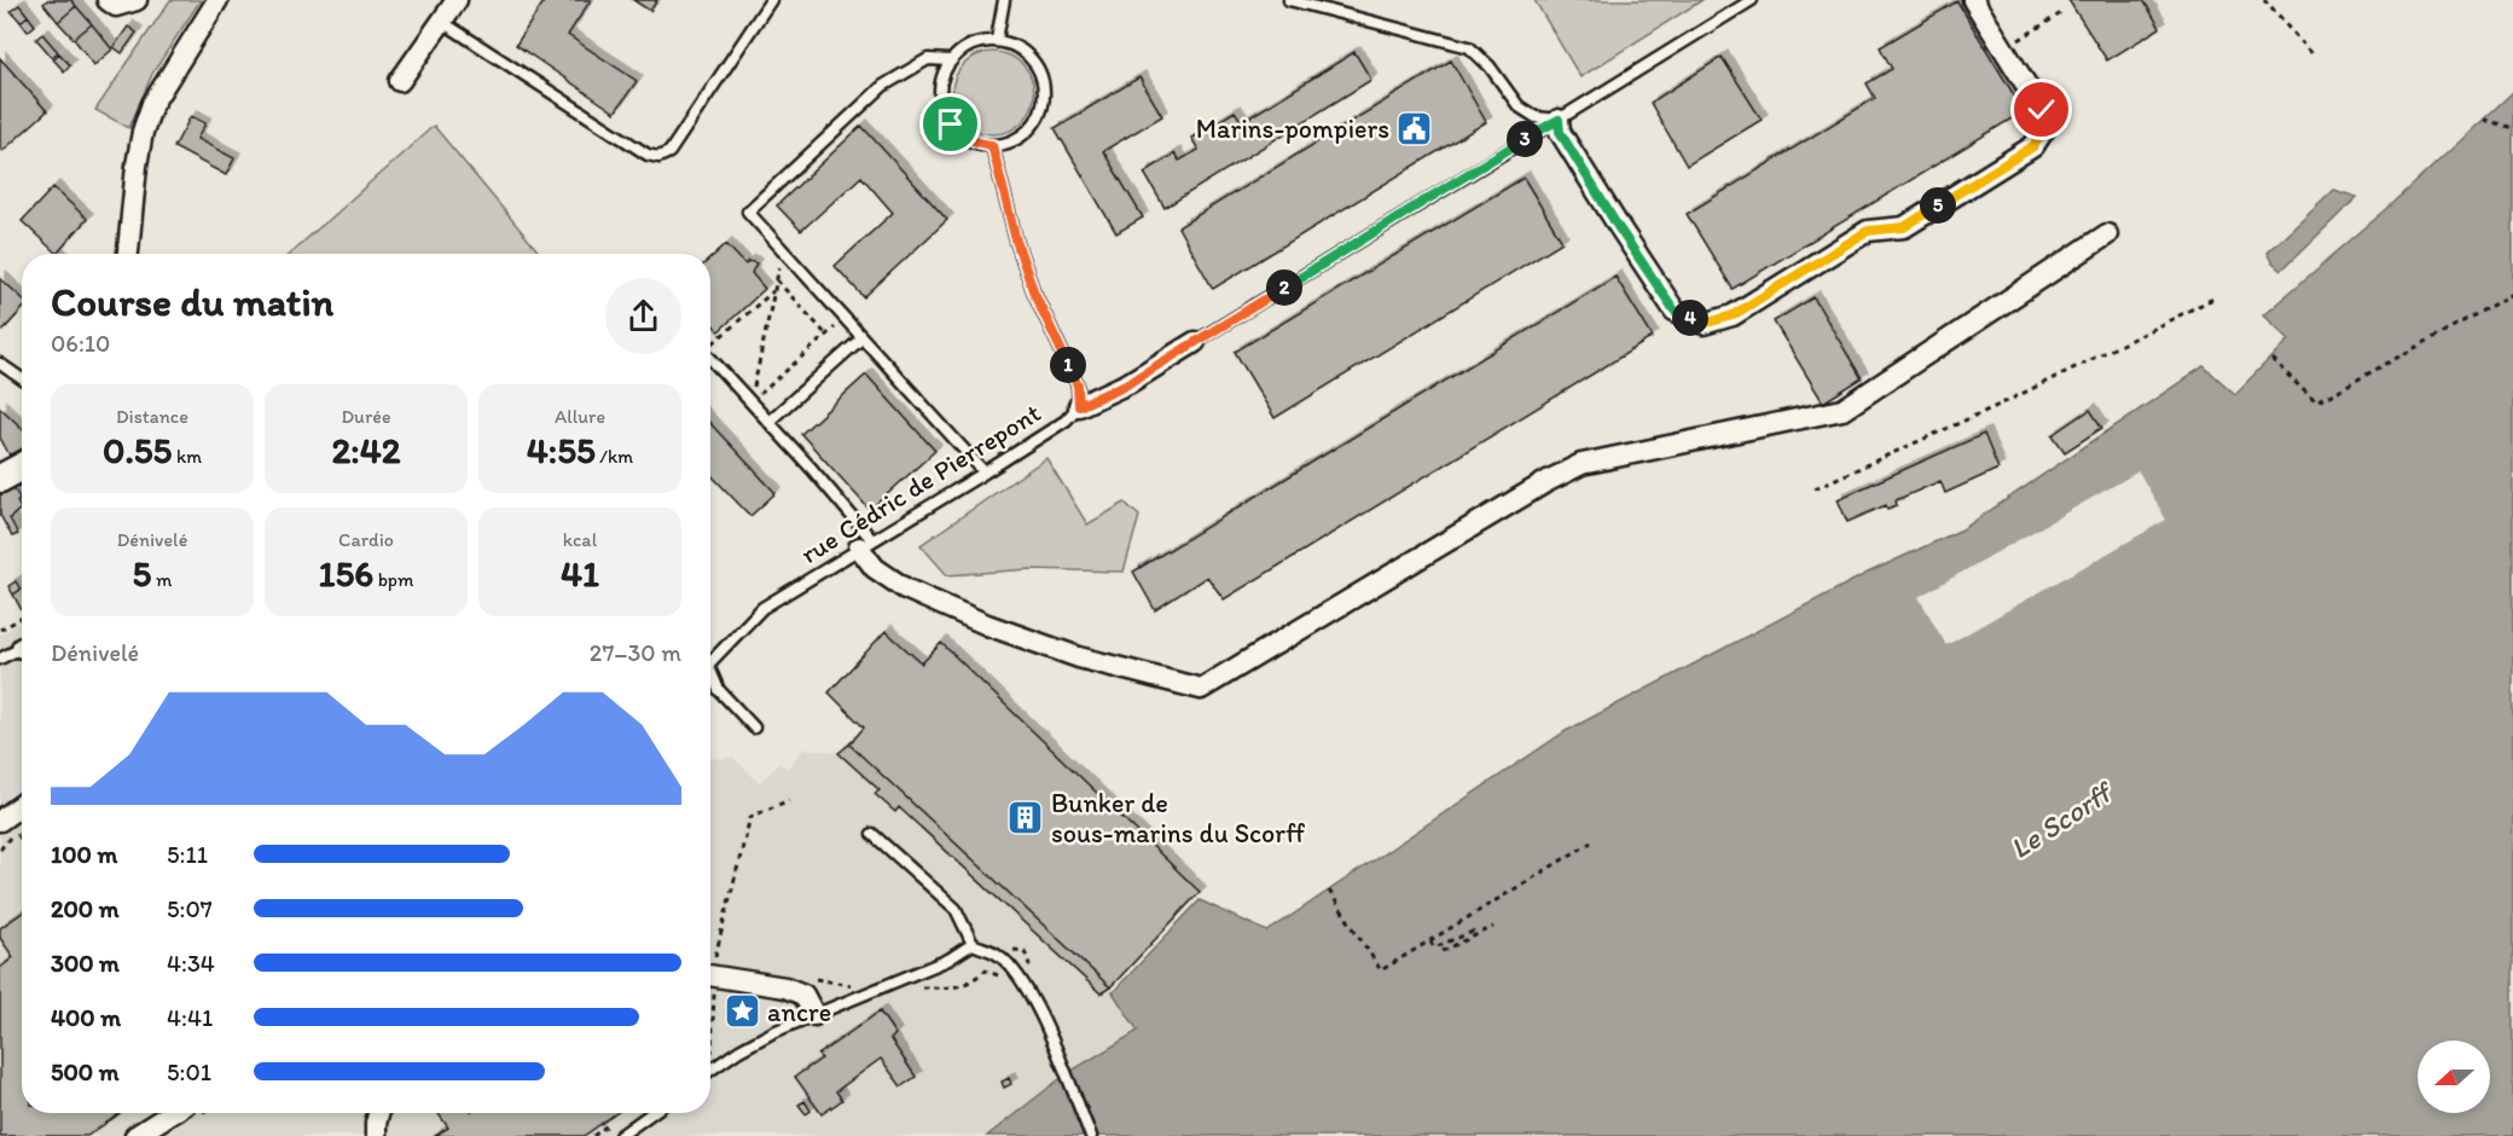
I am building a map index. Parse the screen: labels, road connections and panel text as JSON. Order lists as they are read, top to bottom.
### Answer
{
  "streets": {
    "lane": ["rue Cédric de Pierrepont"]
  },
  "water": ["Le Scorff"],
  "places": {
    "public building": ["Marins-pompiers"],
    "building": ["Bunker de sous-marins du Scorff"],
    "place": ["ancre"]
  },
  "north": "left",
  "page": {
    "pins": [
      "3",
      "5",
      "2",
      "4",
      "1"
    ],
    "heading": ["Course du matin", "06:10"],
    "stats": [
      ["Distance", "0.55 km"],
      ["Durée", "2:42"],
      ["Allure", "4:55 /km"],
      ["Dénivelé", "5 m"],
      ["Cardio", "156 bpm"],
      ["kcal", "41"]
    ],
    "chart": ["Dénivelé", "27–30 m"],
    "list": [
      {
        "name": "100 m",
        "note": "5:11"
      },
      {
        "name": "200 m",
        "note": "5:07"
      },
      {
        "name": "300 m",
        "note": "4:34"
      },
      {
        "name": "400 m",
        "note": "4:41"
      },
      {
        "name": "500 m",
        "note": "5:01"
      }
    ]
  }
}
